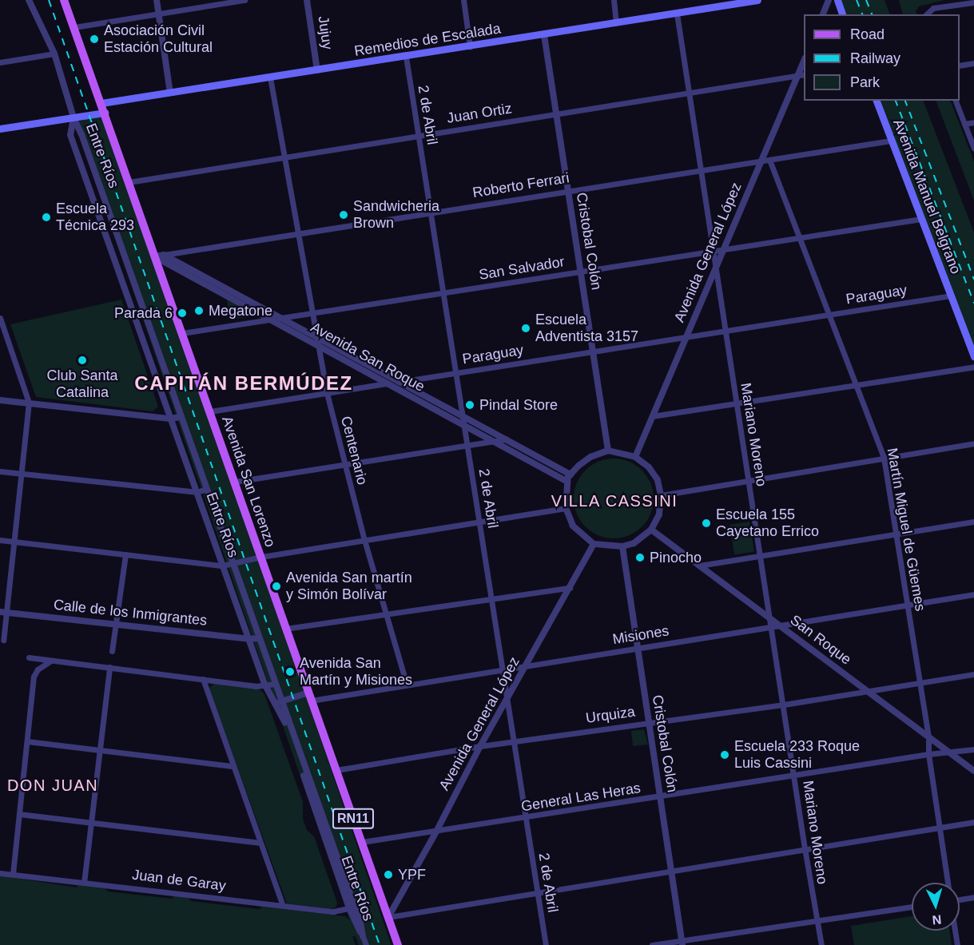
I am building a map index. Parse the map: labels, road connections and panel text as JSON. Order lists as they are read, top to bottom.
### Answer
{
  "streets": {
    "main road": [
      "Remedios de Escalada",
      "Avenida Manuel Belgrano",
      "Avenida San Lorenzo",
      "RN11"
    ],
    "street": [
      "Jujuy",
      "Juan Ortiz",
      "2 de Abril",
      "Entre Ríos",
      "Roberto Ferrari",
      "Cristobal Colón",
      "Avenida General López",
      "San Salvador",
      "Paraguay",
      "Avenida San Roque",
      "Mariano Moreno",
      "Centenario",
      "Martín Miguel de Güemes",
      "Calle de los Inmigrantes",
      "Misiones",
      "San Roque",
      "Urquiza",
      "General Las Heras",
      "Juan de Garay"
    ]
  },
  "crossings": [
    ["Jujuy", "Remedios de Escalada"],
    ["Remedios de Escalada", "2 de Abril"],
    ["Remedios de Escalada", "Cristobal Colón"],
    ["Remedios de Escalada", "Mariano Moreno"],
    ["Remedios de Escalada", "Centenario"],
    ["Remedios de Escalada", "Avenida San Lorenzo"],
    ["Juan Ortiz", "2 de Abril"],
    ["Juan Ortiz", "Cristobal Colón"],
    ["Juan Ortiz", "Avenida General López"],
    ["Juan Ortiz", "Mariano Moreno"],
    ["Juan Ortiz", "Centenario"],
    ["Juan Ortiz", "Avenida San Lorenzo"],
    ["2 de Abril", "Roberto Ferrari"],
    ["2 de Abril", "Avenida General López"],
    ["2 de Abril", "San Salvador"],
    ["2 de Abril", "Paraguay"],
    ["2 de Abril", "Avenida San Roque"],
    ["2 de Abril", "Misiones"],
    ["2 de Abril", "Urquiza"],
    ["2 de Abril", "General Las Heras"],
    ["Entre Ríos", "Calle de los Inmigrantes"],
    ["Entre Ríos", "Juan de Garay"],
    ["Roberto Ferrari", "Avenida Manuel Belgrano"],
    ["Roberto Ferrari", "Cristobal Colón"],
    ["Roberto Ferrari", "Avenida General López"],
    ["Roberto Ferrari", "Avenida San Roque"],
    ["Roberto Ferrari", "Mariano Moreno"],
    ["Roberto Ferrari", "Centenario"],
    ["Roberto Ferrari", "Avenida San Lorenzo"],
    ["Roberto Ferrari", "Martín Miguel de Güemes"],
    ["Avenida Manuel Belgrano", "San Salvador"],
    ["Avenida Manuel Belgrano", "Paraguay"],
    ["Cristobal Colón", "Avenida General López"],
    ["Cristobal Colón", "San Salvador"],
    ["Cristobal Colón", "Paraguay"],
    ["Cristobal Colón", "Avenida San Roque"],
    ["Cristobal Colón", "Misiones"],
    ["Cristobal Colón", "San Roque"],
    ["Cristobal Colón", "Urquiza"],
    ["Cristobal Colón", "General Las Heras"],
    ["Avenida General López", "San Salvador"],
    ["Avenida General López", "Paraguay"],
    ["Avenida General López", "Avenida San Roque"],
    ["Avenida General López", "Mariano Moreno"],
    ["Avenida General López", "Avenida San Lorenzo"],
    ["Avenida General López", "Misiones"],
    ["Avenida General López", "San Roque"],
    ["Avenida General López", "Urquiza"],
    ["Avenida General López", "General Las Heras"],
    ["San Salvador", "Avenida San Roque"],
    ["San Salvador", "Mariano Moreno"],
    ["San Salvador", "Centenario"],
    ["San Salvador", "Avenida San Lorenzo"],
    ["San Salvador", "Martín Miguel de Güemes"],
    ["Paraguay", "Avenida San Roque"],
    ["Paraguay", "Mariano Moreno"],
    ["Paraguay", "Centenario"],
    ["Paraguay", "Avenida San Lorenzo"],
    ["Paraguay", "Martín Miguel de Güemes"],
    ["Avenida San Roque", "Centenario"],
    ["Avenida San Roque", "Avenida San Lorenzo"],
    ["Avenida San Roque", "San Roque"],
    ["Mariano Moreno", "Misiones"],
    ["Mariano Moreno", "San Roque"],
    ["Mariano Moreno", "Urquiza"],
    ["Mariano Moreno", "General Las Heras"],
    ["Centenario", "Misiones"],
    ["Avenida San Lorenzo", "Misiones"],
    ["Avenida San Lorenzo", "Urquiza"],
    ["Avenida San Lorenzo", "General Las Heras"],
    ["Martín Miguel de Güemes", "Misiones"],
    ["Martín Miguel de Güemes", "San Roque"],
    ["Martín Miguel de Güemes", "Urquiza"],
    ["Martín Miguel de Güemes", "General Las Heras"],
    ["Misiones", "San Roque"],
    ["San Roque", "Urquiza"],
    ["San Roque", "General Las Heras"]
  ],
  "districts": ["CAPITÁN BERMÚDEZ", "VILLA CASSINI", "DON JUAN"],
  "places": [
    "Asociación Civil Estación Cultural",
    "Sandwicheria Brown",
    "Escuela Técnica 293",
    "Megatone",
    "Parada 6",
    "Escuela Adventista 3157",
    "Club Santa Catalina",
    "Pindal Store",
    "Escuela 155 Cayetano Errico",
    "Pinocho",
    "Avenida San martín y Simón Bolívar",
    "Avenida San Martín y Misiones",
    "Escuela 233 Roque Luis Cassini",
    "YPF"
  ],
  "legend": ["Road", "Railway", "Park"],
  "north": "bottom"
}
